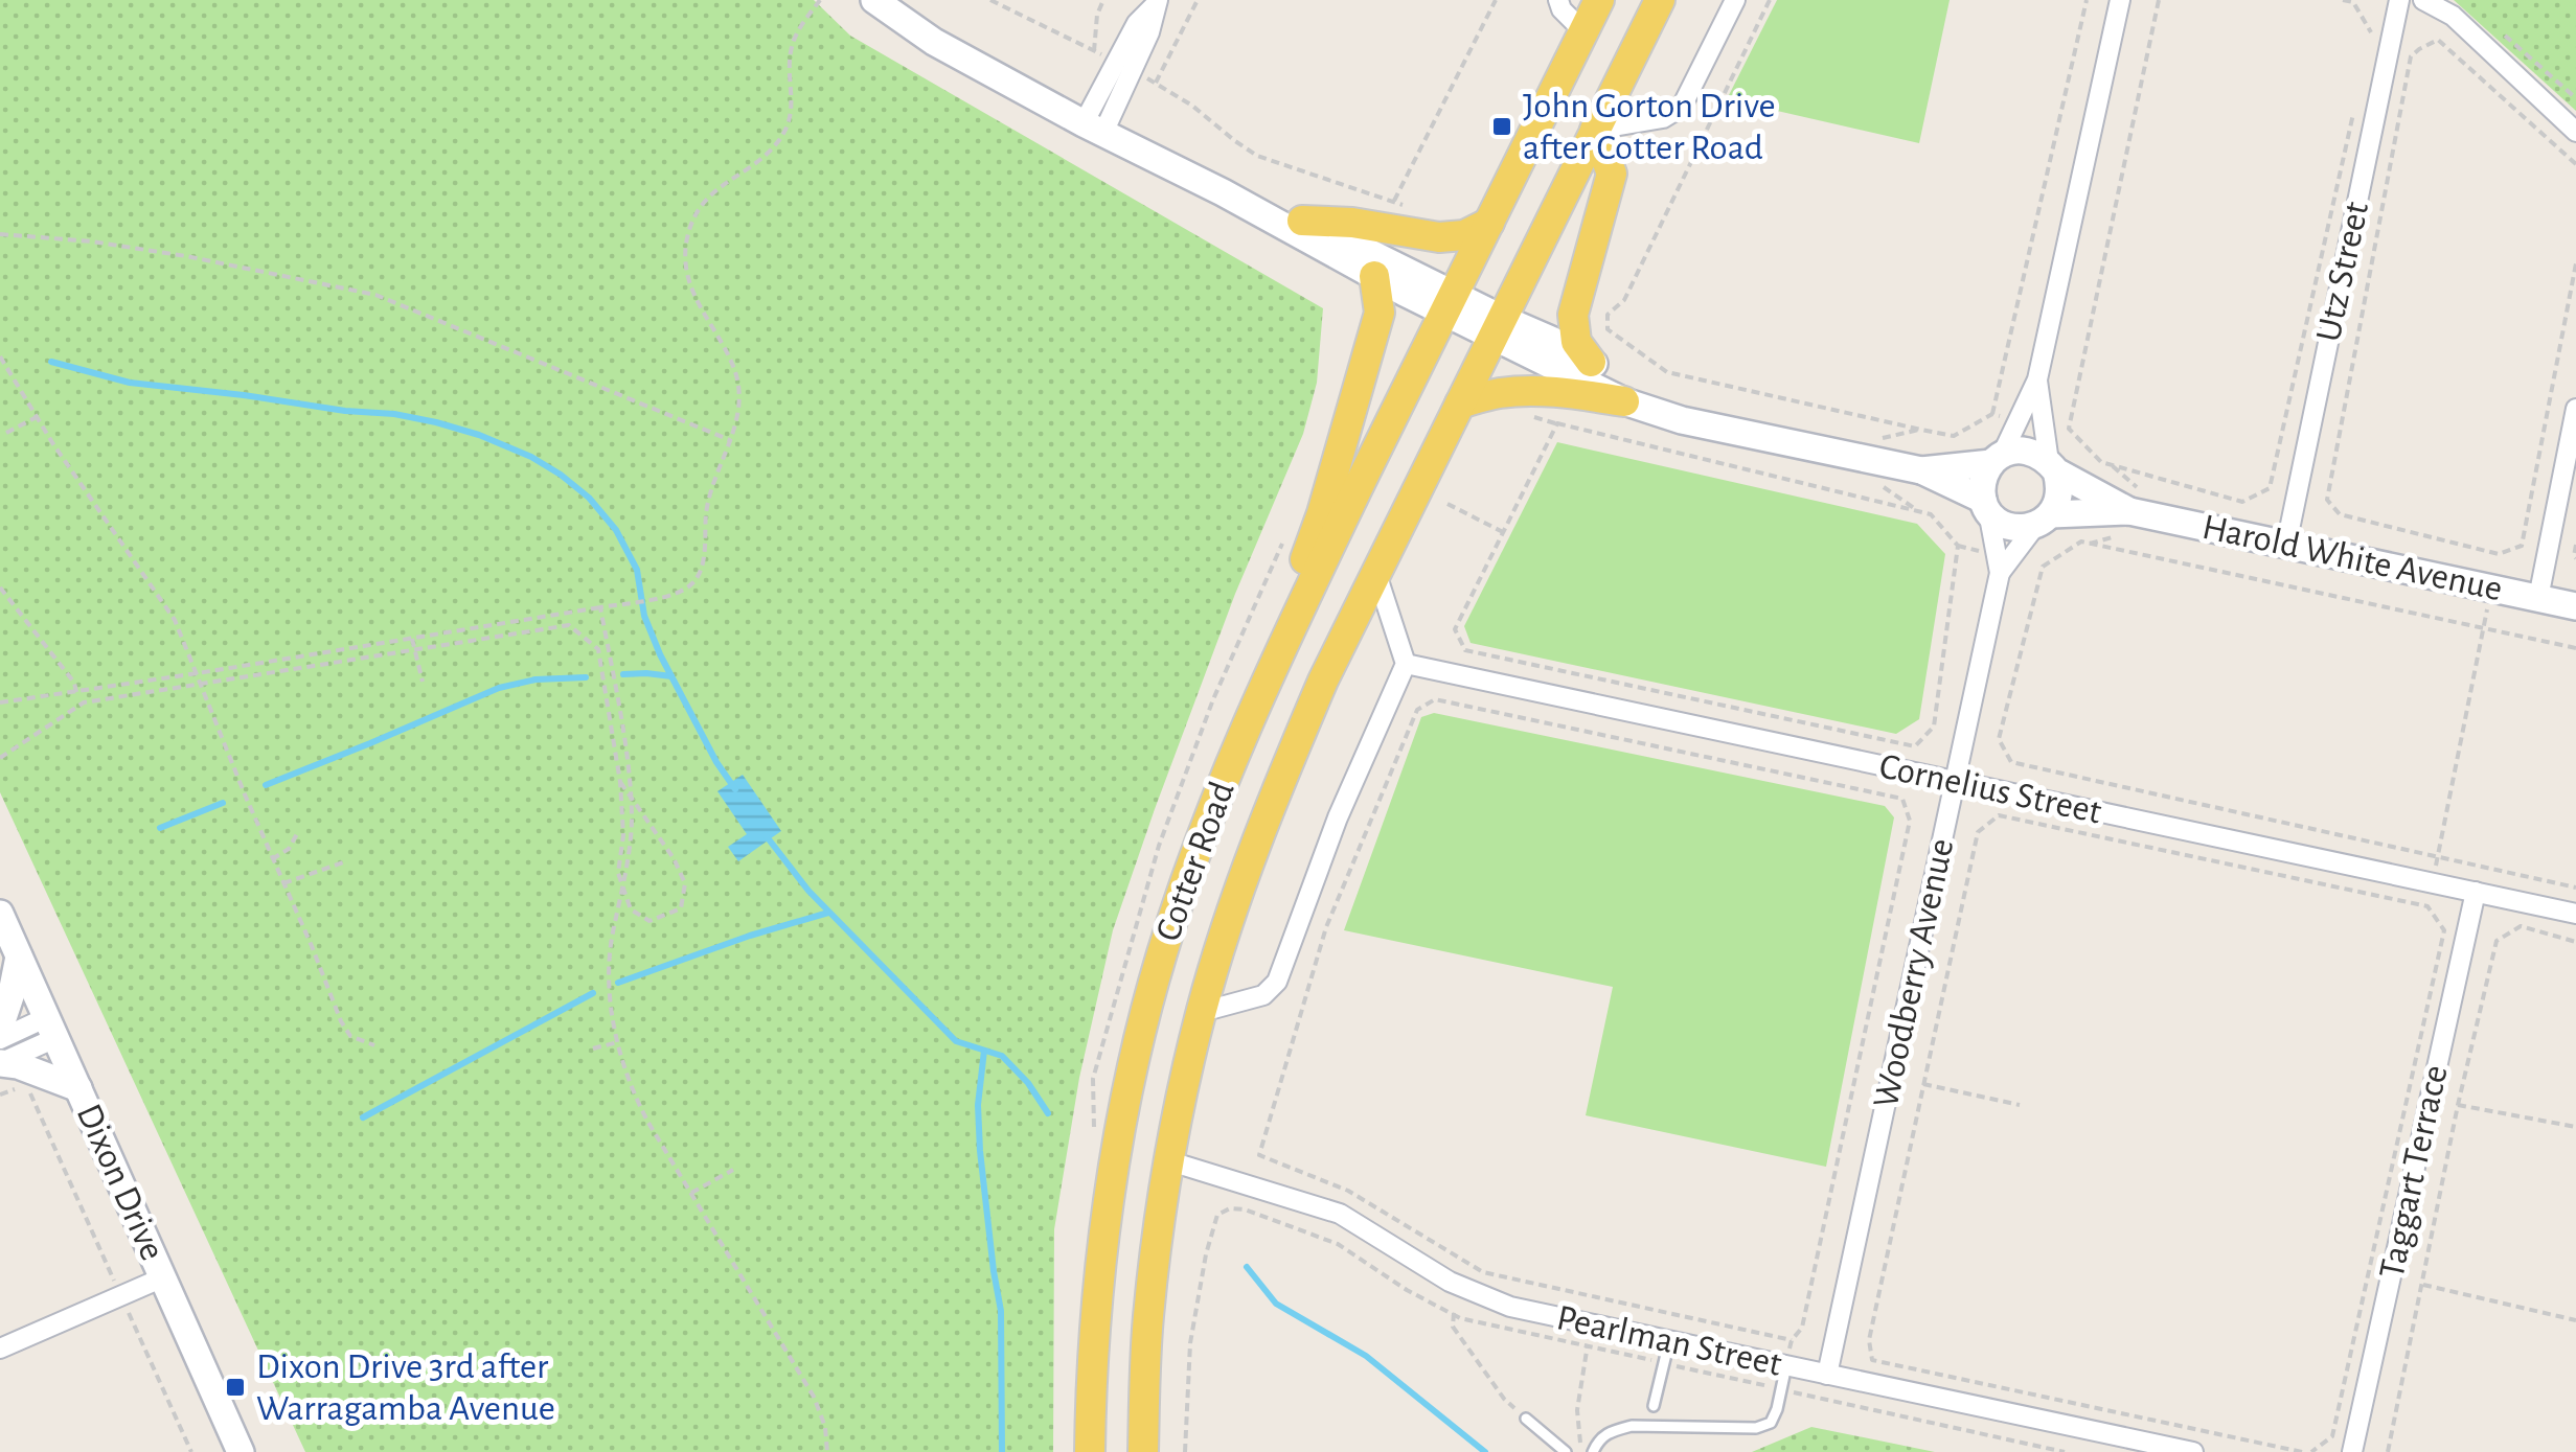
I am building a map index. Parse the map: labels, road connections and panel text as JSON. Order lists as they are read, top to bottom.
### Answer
{
  "streets": {
    "main road": ["Harold White Avenue", "Cotter Road", "Dixon Drive"],
    "street": [
      "Utz Street",
      "Cornelius Street",
      "Woodberry Avenue",
      "Taggart Terrace",
      "Pearlman Street"
    ]
  },
  "crossings": [
    ["Utz Street", "Harold White Avenue"],
    ["Harold White Avenue", "Woodberry Avenue"],
    ["Cornelius Street", "Woodberry Avenue"],
    ["Cornelius Street", "Taggart Terrace"],
    ["Cotter Road", "Pearlman Street"],
    ["Woodberry Avenue", "Pearlman Street"]
  ],
  "places": {
    "transit": ["John Gorton Drive after Cotter Road", "Dixon Drive 3rd after Warragamba Avenue"]
  }
}
